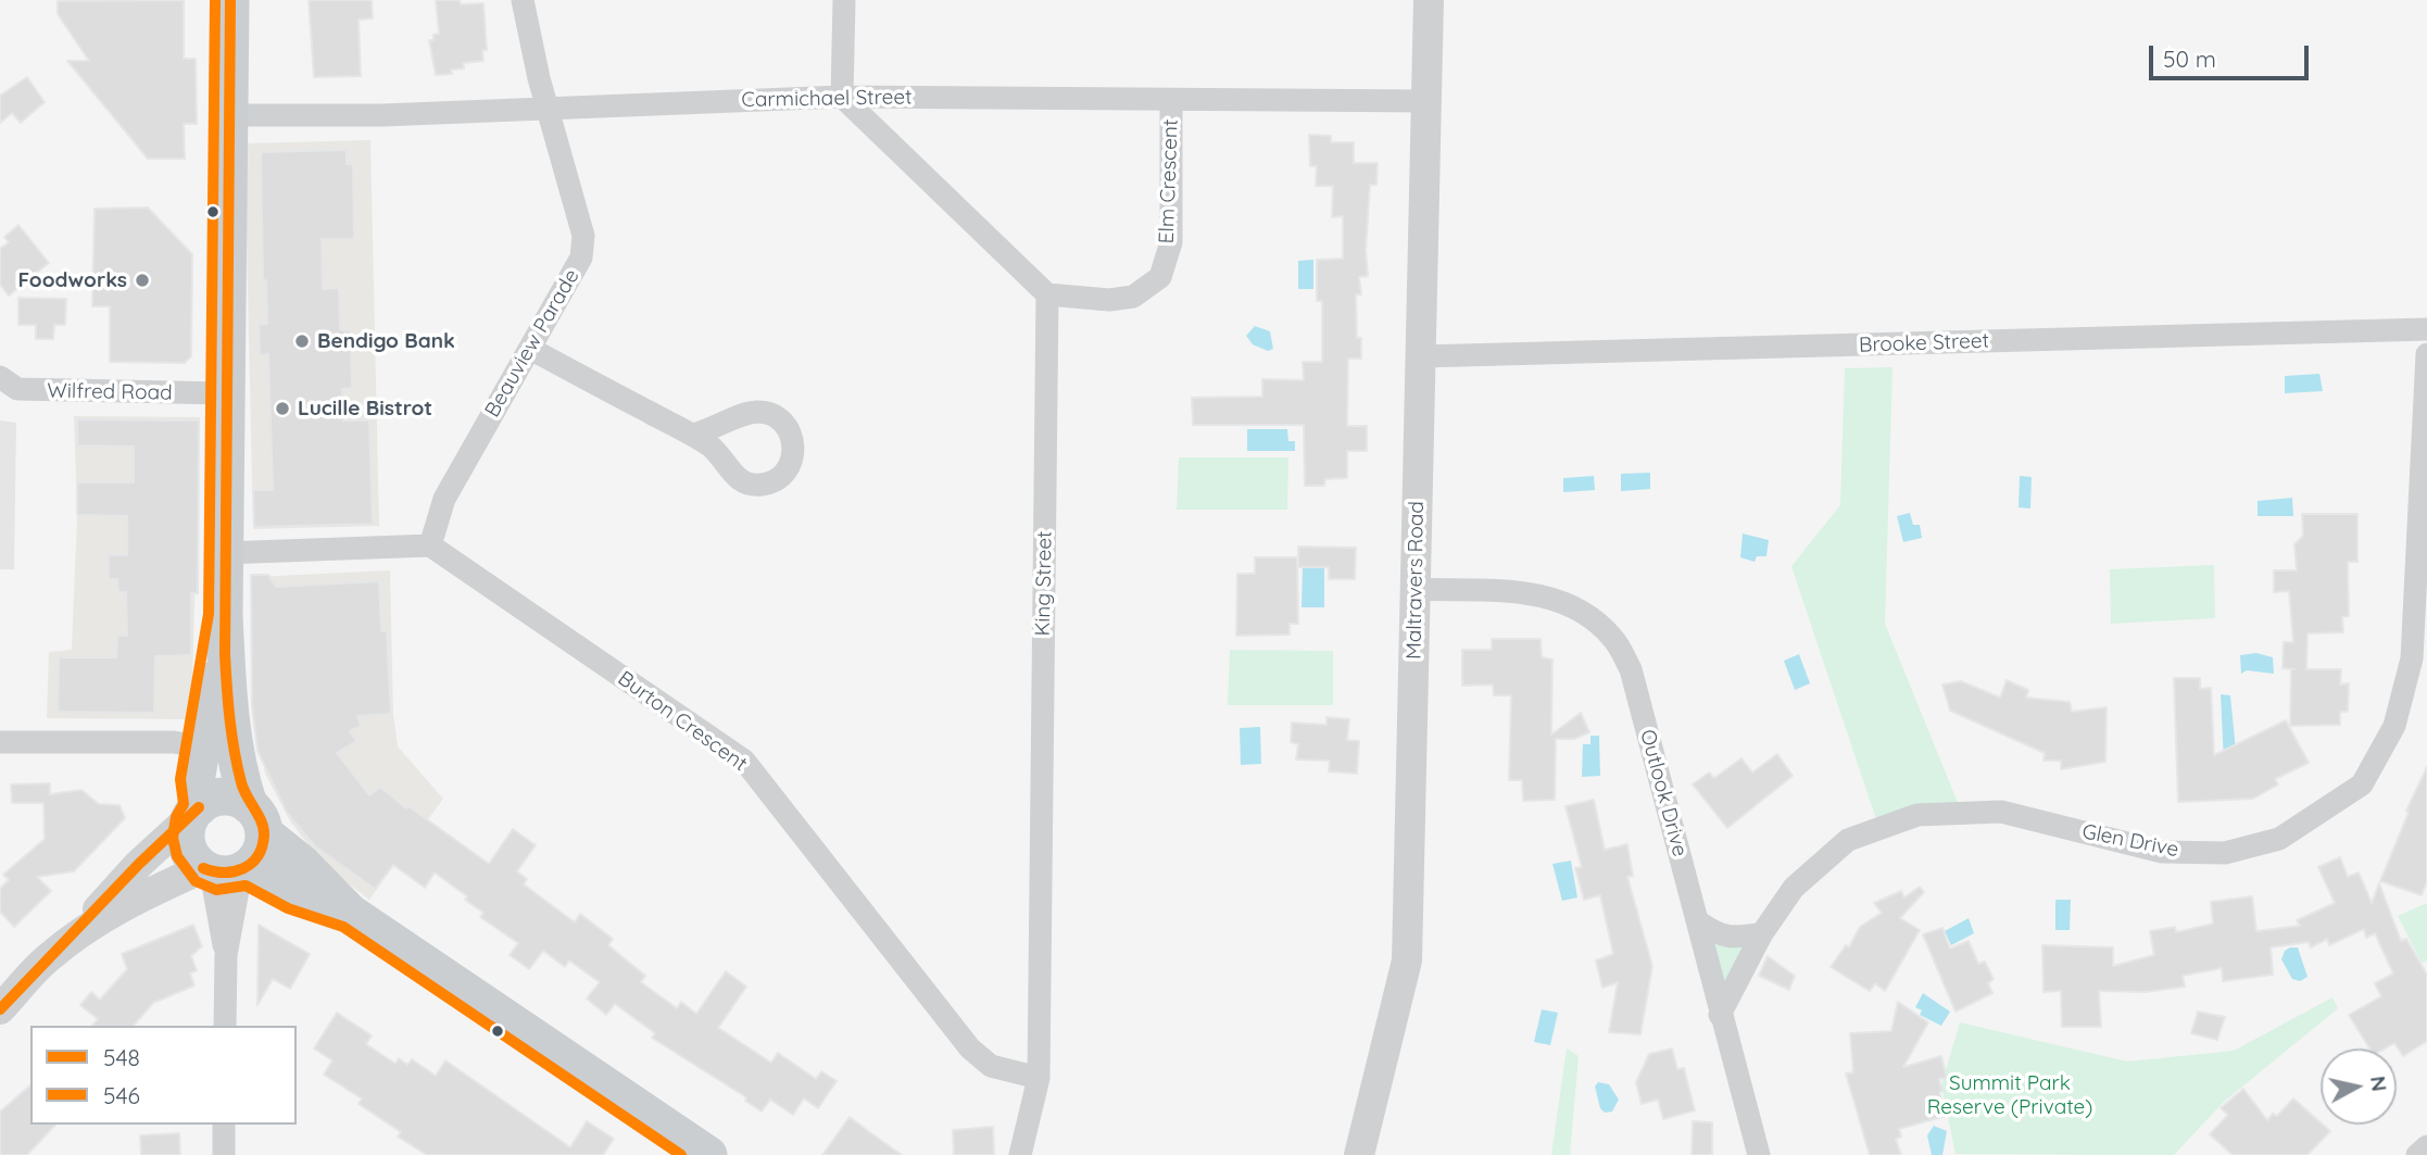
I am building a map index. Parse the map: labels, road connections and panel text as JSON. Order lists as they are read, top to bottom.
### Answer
{
  "streets": {
    "street": [
      "Carmichael Street",
      "Elm Crescent",
      "Beauview Parade",
      "Brooke Street",
      "Wilfred Road",
      "Maltravers Road",
      "King Street",
      "Burton Crescent",
      "Outlook Drive",
      "Glen Drive"
    ]
  },
  "crossings": [
    ["Carmichael Street", "Elm Crescent"],
    ["Carmichael Street", "Beauview Parade"],
    ["Carmichael Street", "Maltravers Road"],
    ["Elm Crescent", "King Street"],
    ["Beauview Parade", "Burton Crescent"],
    ["Brooke Street", "Maltravers Road"],
    ["Maltravers Road", "Outlook Drive"],
    ["King Street", "Burton Crescent"],
    ["Outlook Drive", "Glen Drive"]
  ],
  "parks": ["Summit Park Reserve (Private)"],
  "places": ["Foodworks", "Bendigo Bank", "Lucille Bistrot"],
  "lines": ["transit line 548", "transit line 546"],
  "legend": ["548", "546"],
  "scale_bar": "50 m",
  "north": "right"
}
